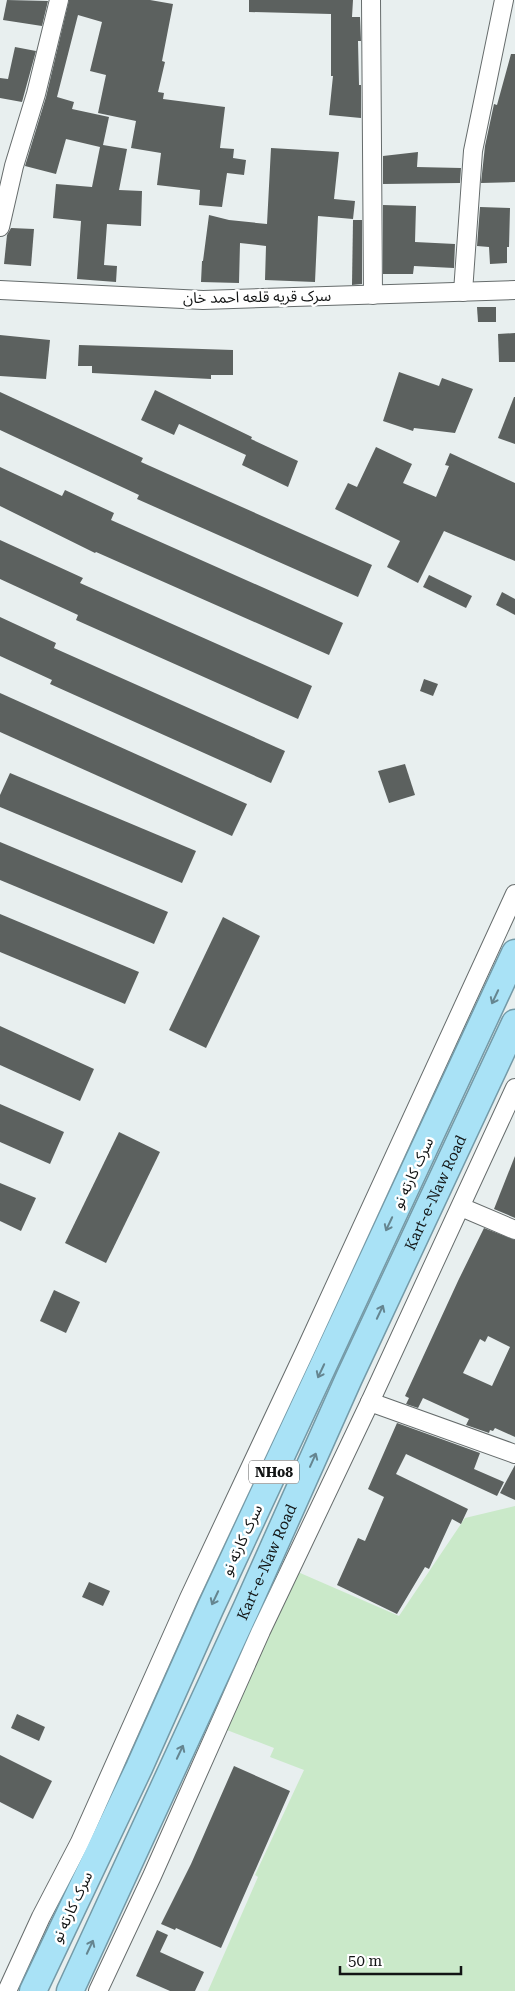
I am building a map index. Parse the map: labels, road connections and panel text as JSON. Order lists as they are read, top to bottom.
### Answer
{
  "streets": {
    "highway": ["سرک کارته نو", "Kart-e-Naw Road", "NH08"],
    "street": ["سرک قریه قلعه احمد خان"]
  },
  "one_way": ["سرک کارته نو", "Kart-e-Naw Road"],
  "scale_bar": "50 m"
}
